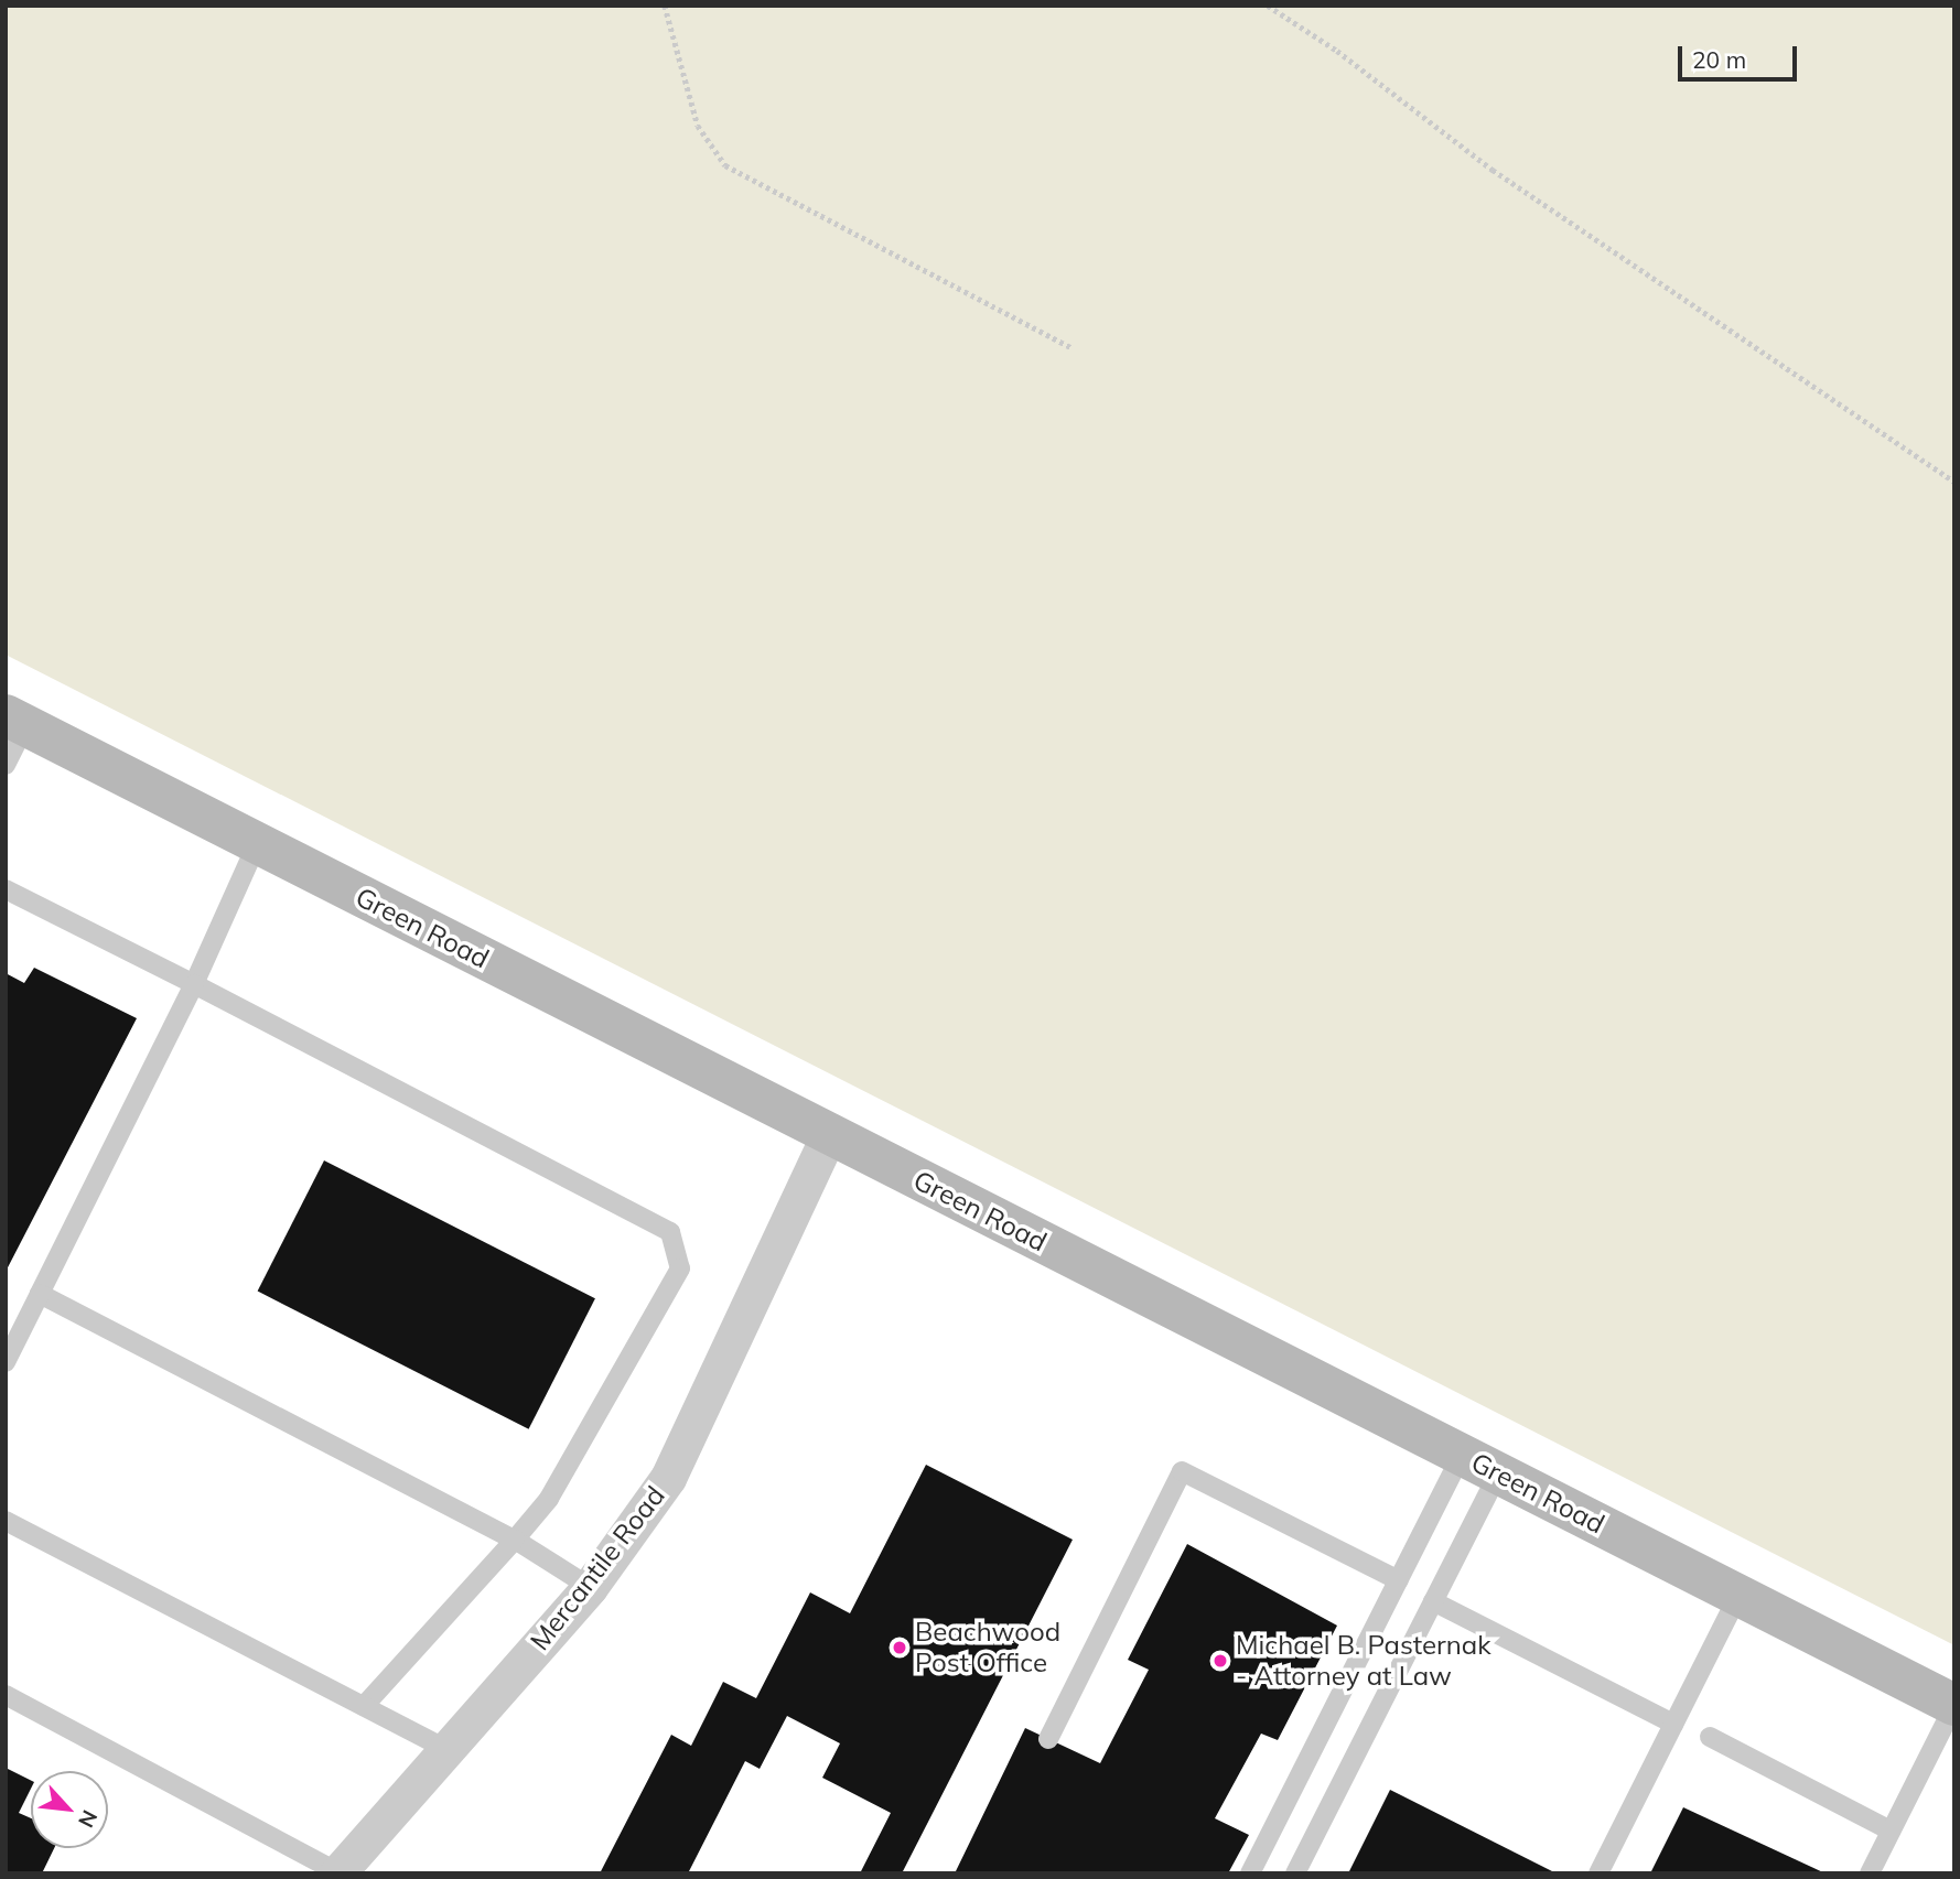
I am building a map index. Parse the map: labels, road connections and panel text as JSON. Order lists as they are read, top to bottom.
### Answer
{
  "streets": {
    "main road": ["Green Road"],
    "street": ["Mercantile Road"]
  },
  "crossings": [
    ["Green Road", "Mercantile Road"]
  ],
  "places": ["Beachwood Post Office", "Michael B. Pasternak - Attorney at Law"],
  "scale_bar": "20 m",
  "north": "bottom right"
}
